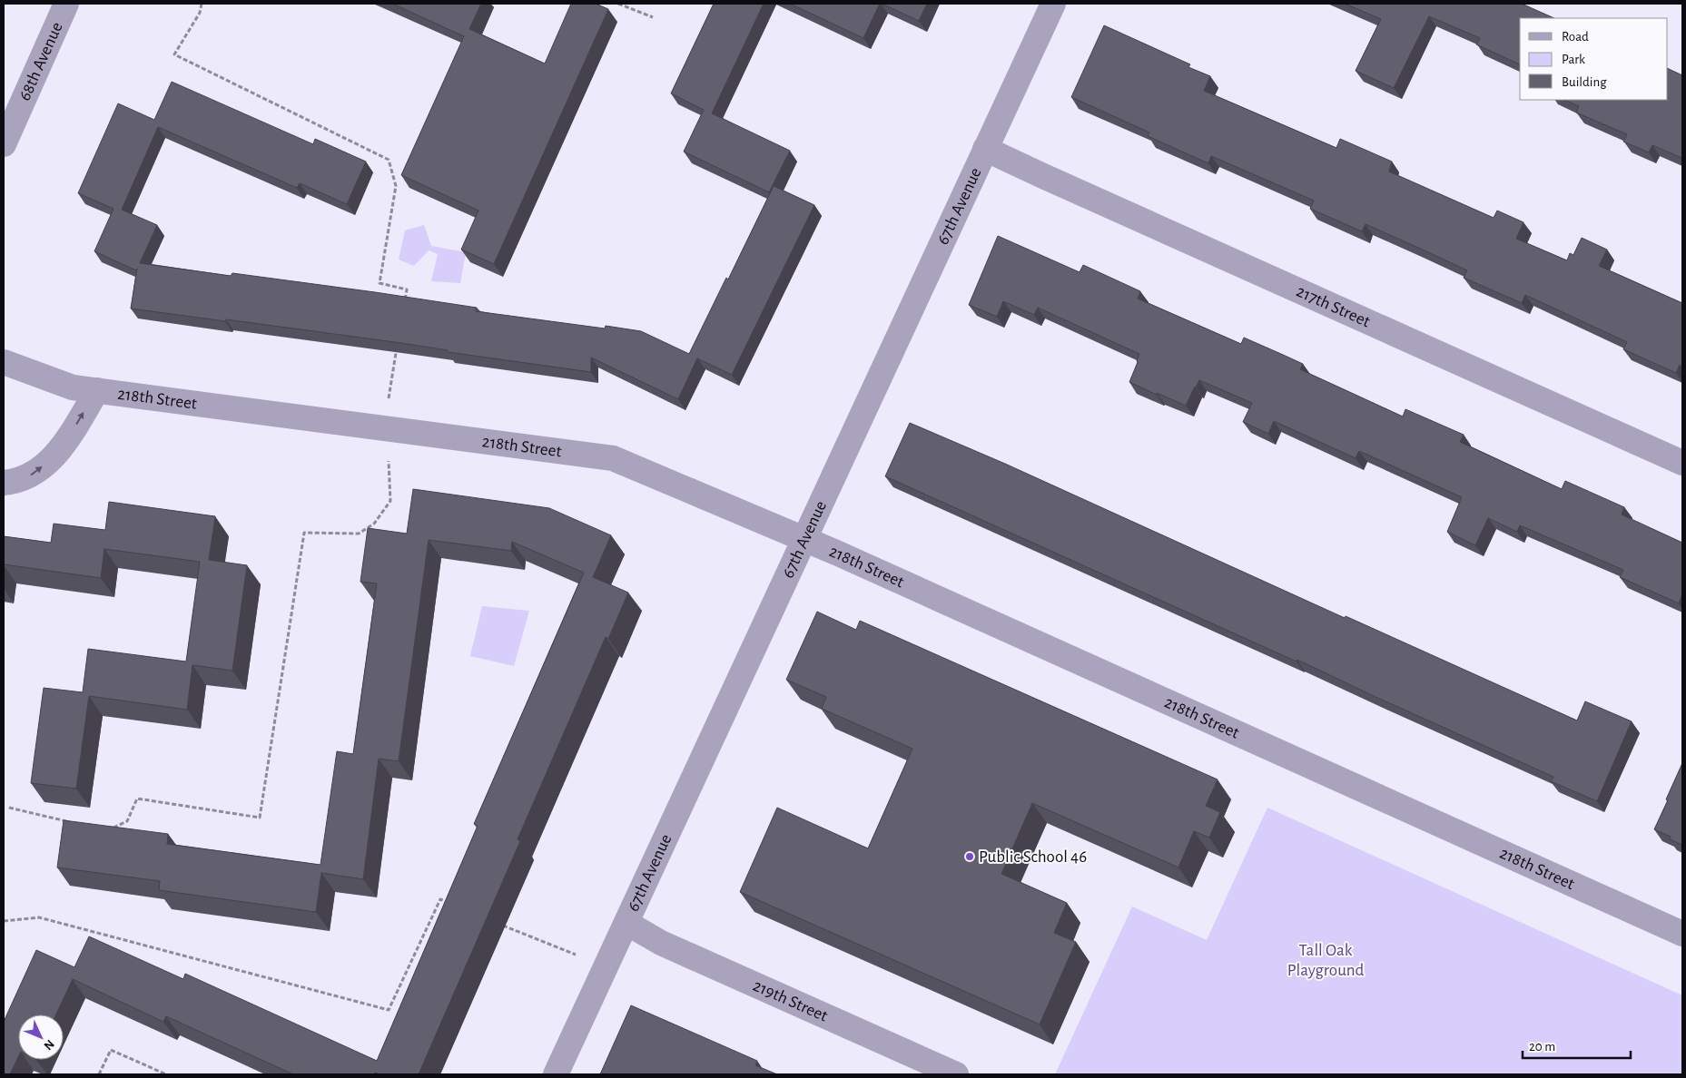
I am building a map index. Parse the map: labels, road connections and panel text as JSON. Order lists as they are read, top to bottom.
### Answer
{
  "streets": {
    "street": [
      "68th Avenue",
      "67th Avenue",
      "217th Street",
      "218th Street",
      "219th Street"
    ]
  },
  "crossings": [
    ["67th Avenue", "217th Street"],
    ["67th Avenue", "218th Street"],
    ["67th Avenue", "219th Street"]
  ],
  "parks": ["Tall Oak Playground"],
  "places": ["Public School 46"],
  "legend": ["Road", "Park", "Building"],
  "scale_bar": "20 m",
  "north": "bottom right"
}
